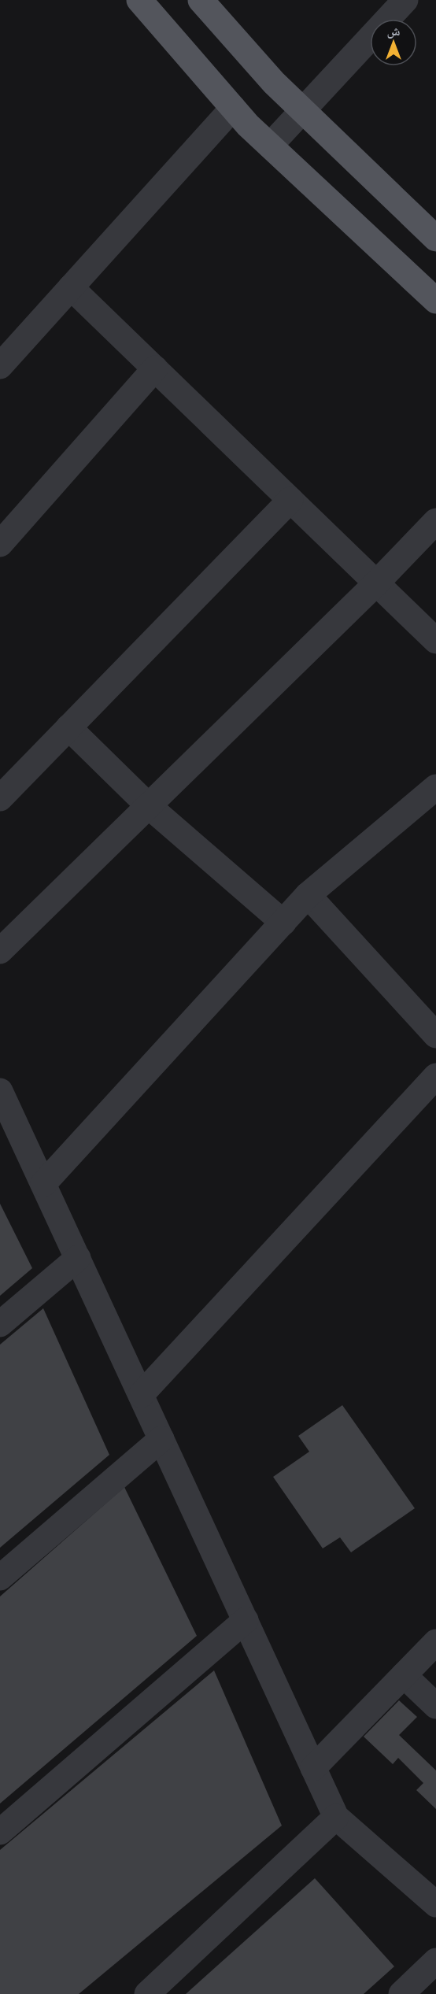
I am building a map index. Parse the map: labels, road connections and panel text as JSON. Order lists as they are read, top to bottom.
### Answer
{
  "north": "top"
}
